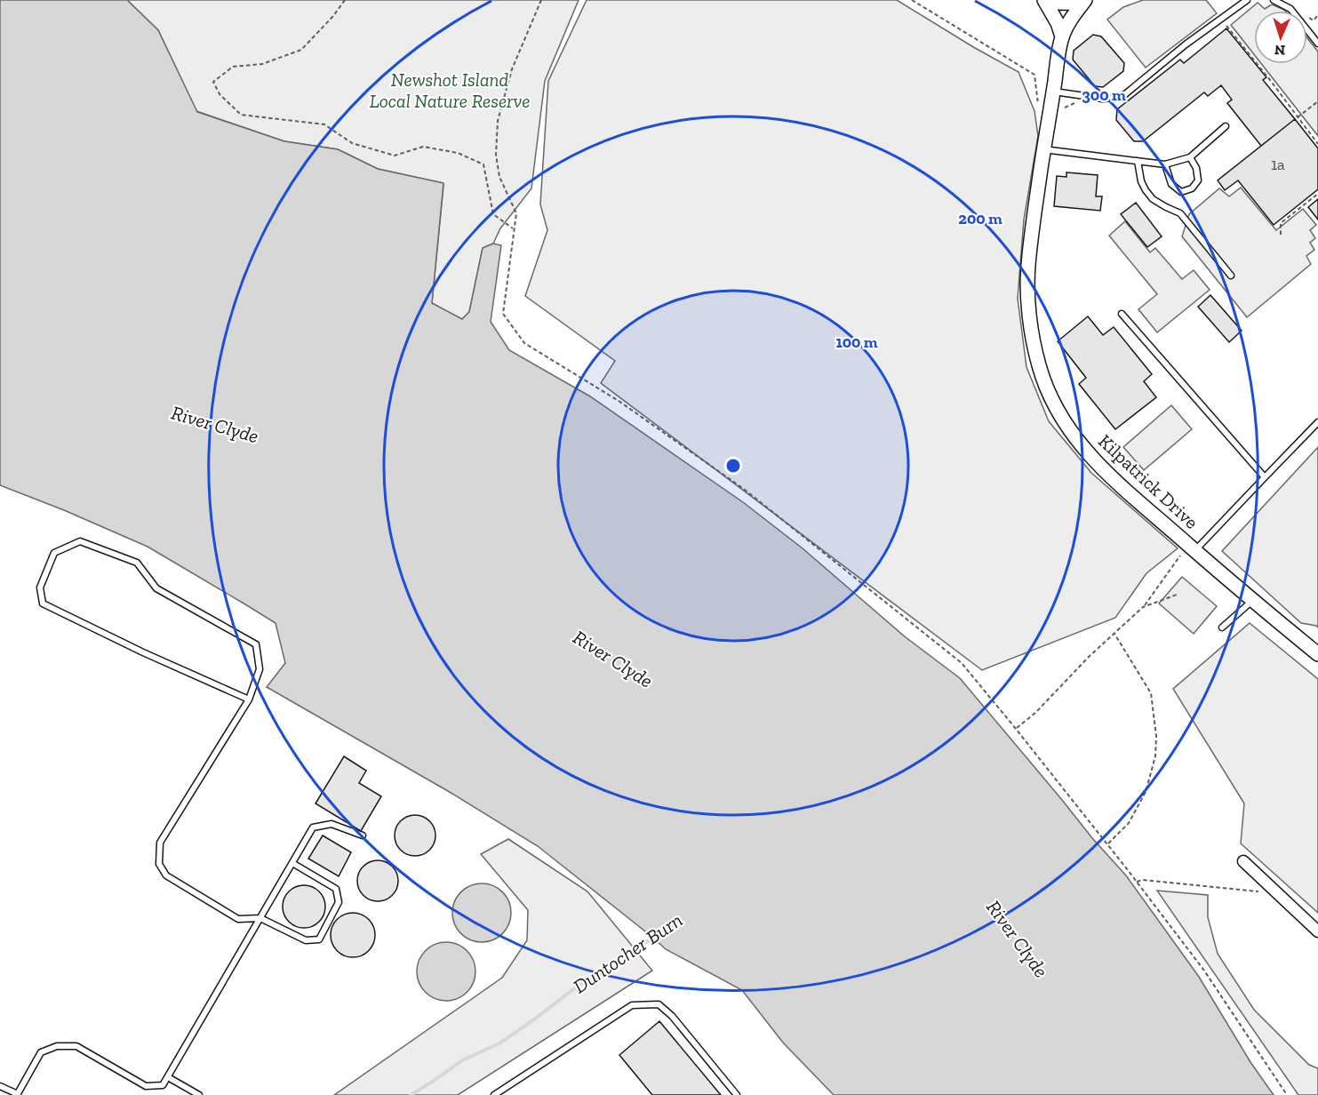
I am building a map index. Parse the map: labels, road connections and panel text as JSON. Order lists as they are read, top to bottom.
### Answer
{
  "streets": {
    "street": ["Kilpatrick Drive"]
  },
  "water": ["River Clyde", "Duntocher Burn"],
  "parks": ["Newshot Island Local Nature Reserve"],
  "house_numbers": ["1a"],
  "north": "bottom",
  "rings": ["300 m", "200 m", "100 m"]
}
